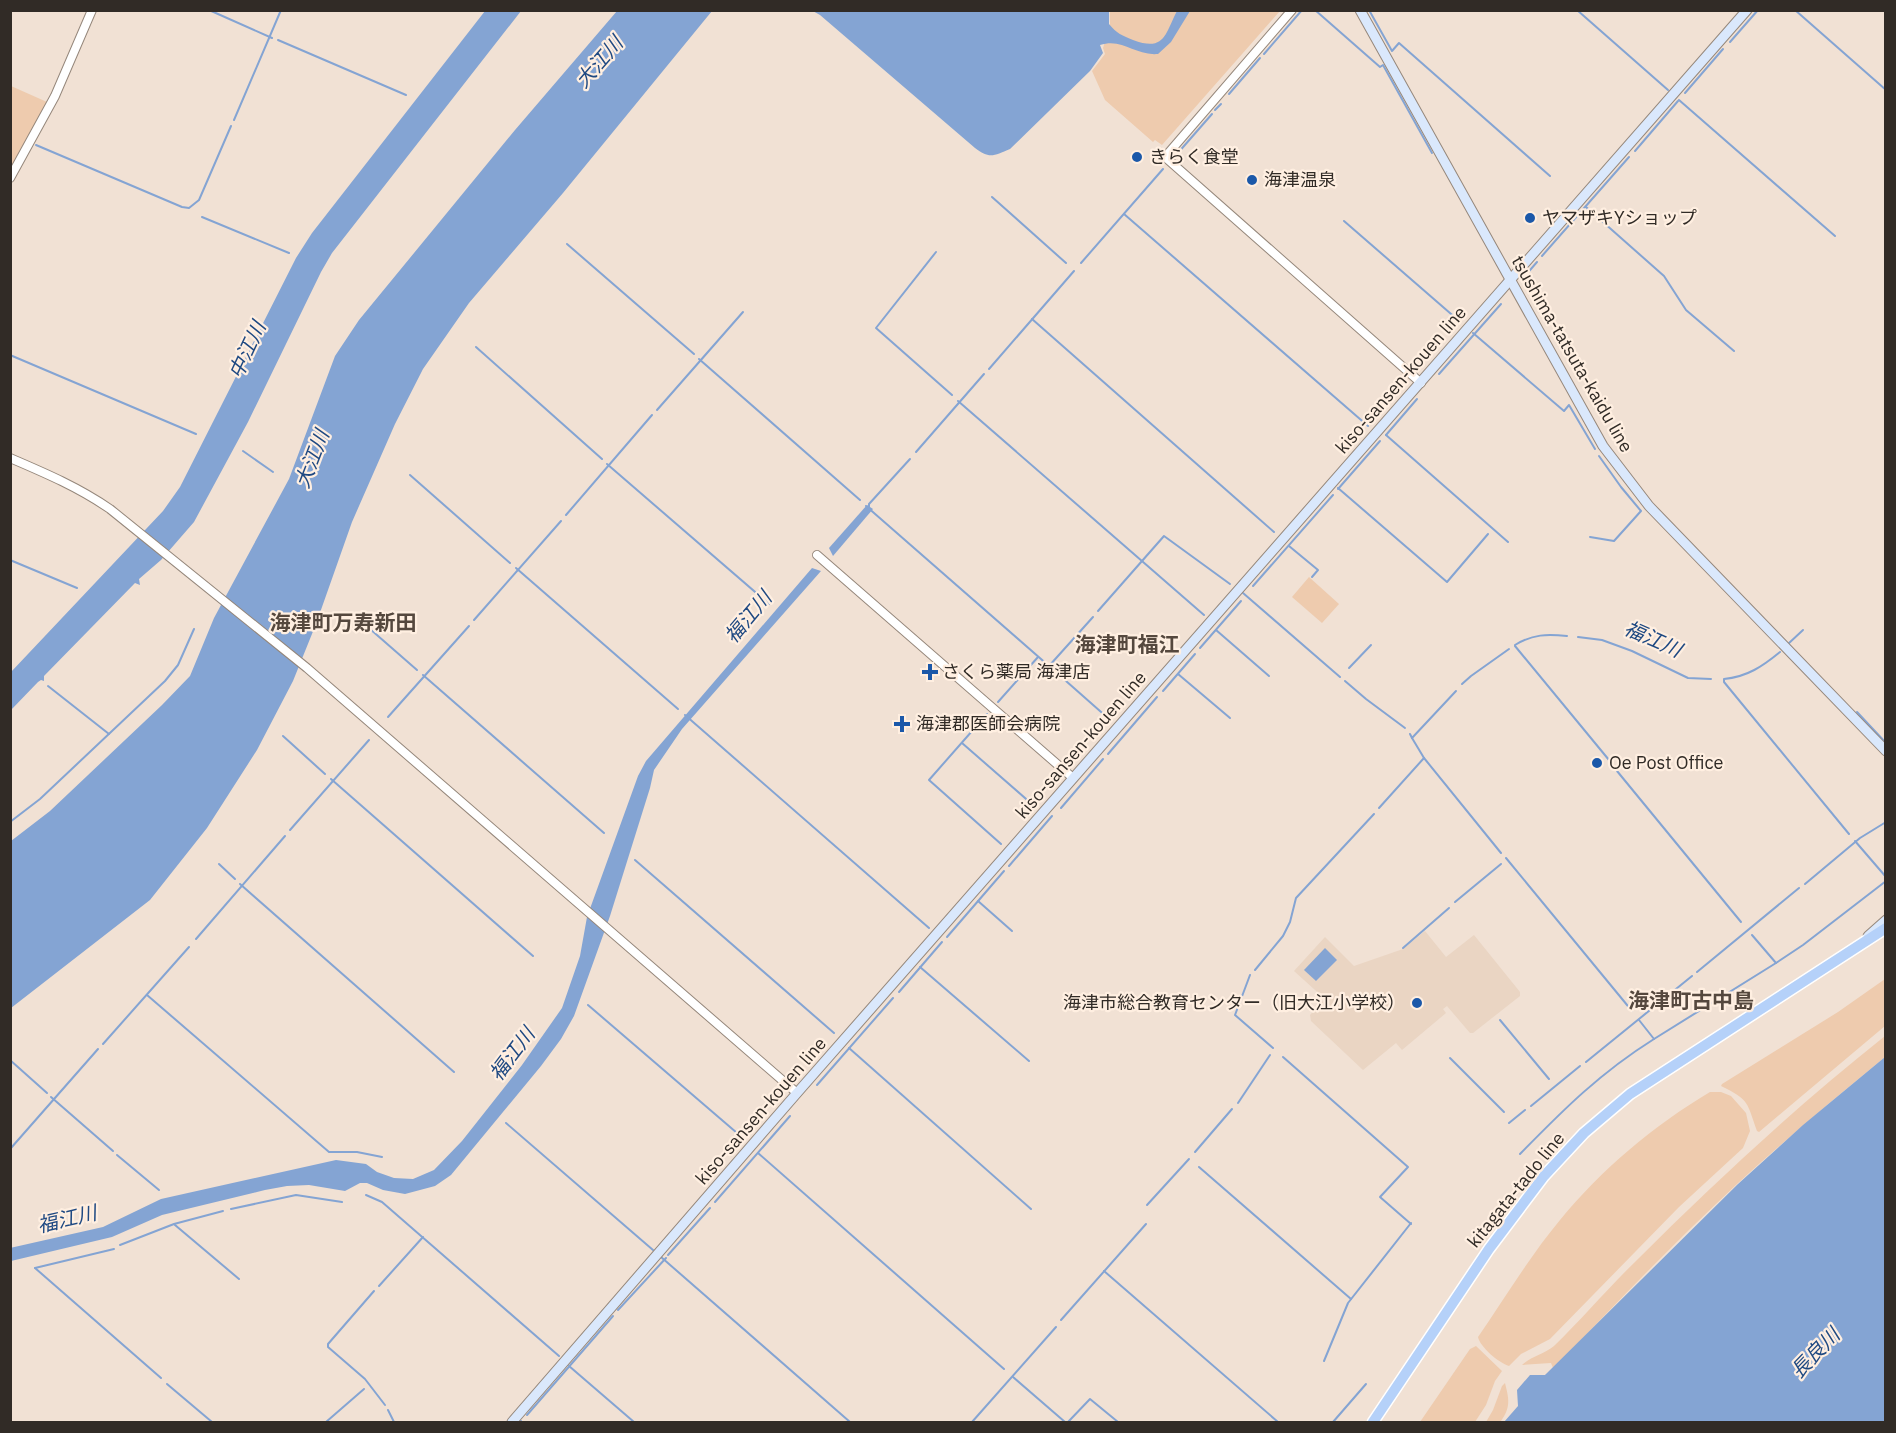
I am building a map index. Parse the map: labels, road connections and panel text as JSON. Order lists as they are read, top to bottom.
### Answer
{
  "streets": {
    "main road": ["tsushima-tatsuta-kaidu line", "kiso-sansen-kouen line", "kitagata-tado line"]
  },
  "crossings": [
    ["tsushima-tatsuta-kaidu line", "kiso-sansen-kouen line"]
  ],
  "districts": ["海津町万寿新田", "海津町福江", "海津町古中島"],
  "water": [
    "大江川",
    "中江川",
    "福江川",
    "長良川"
  ],
  "places": {
    "other": [
      "きらく食堂",
      "海津温泉",
      "ヤマザキYショップ",
      "Oe Post Office",
      "海津市総合教育センター（旧大江小学校）"
    ],
    "health": ["さくら薬局 海津店", "海津郡医師会病院"]
  }
}
